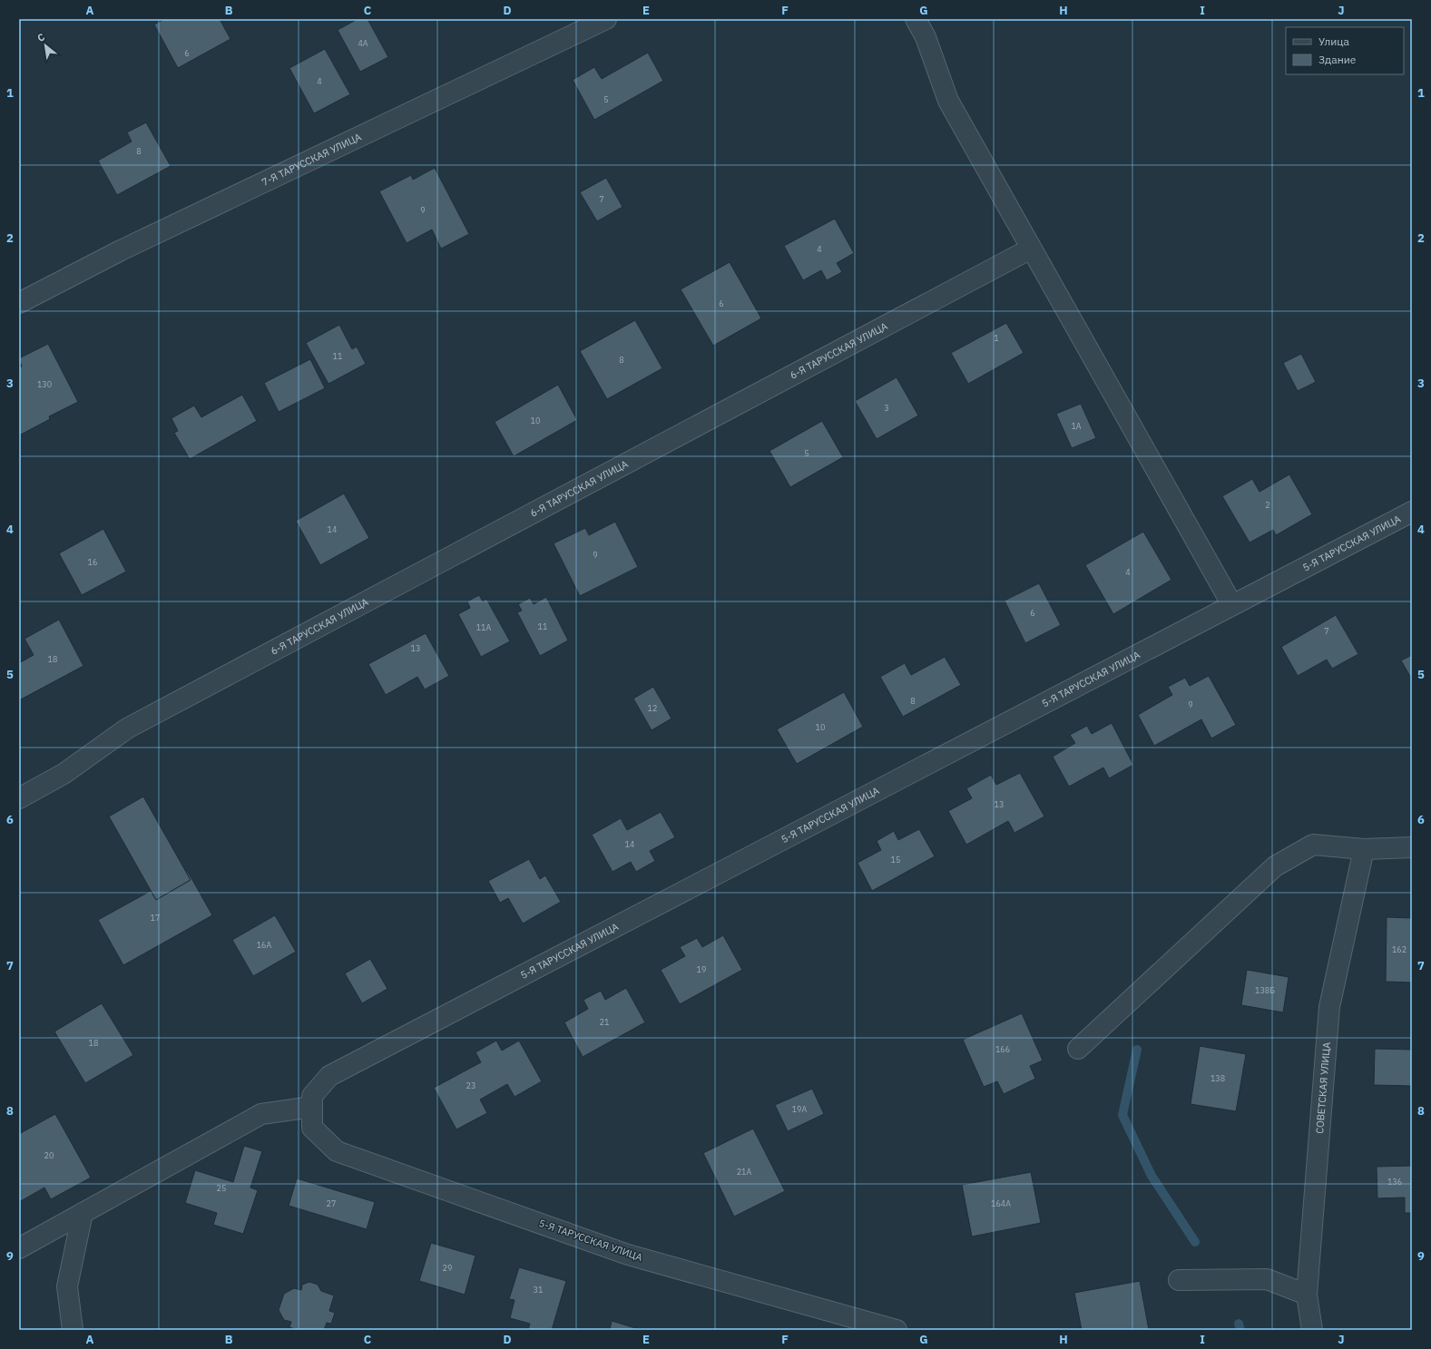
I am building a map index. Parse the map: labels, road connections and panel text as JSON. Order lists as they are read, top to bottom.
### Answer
{
  "streets": {
    "street": [
      "7-Я ТАРУССКАЯ УЛИЦА",
      "6-Я ТАРУССКАЯ УЛИЦА",
      "5-Я ТАРУССКАЯ УЛИЦА",
      "СОВЕТСКАЯ УЛИЦА"
    ]
  },
  "house_numbers": [
    "4А",
    "6",
    "4",
    "5",
    "8",
    "7",
    "9",
    "4",
    "6",
    "1",
    "11",
    "8",
    "130",
    "3",
    "10",
    "1А",
    "5",
    "2",
    "14",
    "9",
    "16",
    "4",
    "6",
    "11",
    "11А",
    "7",
    "13",
    "18",
    "8",
    "9",
    "12",
    "10",
    "13",
    "14",
    "15",
    "17",
    "16А",
    "162",
    "19",
    "138Б",
    "21",
    "18",
    "166",
    "138",
    "23",
    "19А",
    "20",
    "21А",
    "136",
    "25",
    "27",
    "164А",
    "29",
    "31"
  ],
  "legend": ["Улица", "Здание"],
  "north": "top left",
  "grid": {
    "columns": [
      "A",
      "B",
      "C",
      "D",
      "E",
      "F",
      "G",
      "H",
      "I",
      "J"
    ],
    "rows": [
      "1",
      "2",
      "3",
      "4",
      "5",
      "6",
      "7",
      "8",
      "9"
    ]
  }
}
